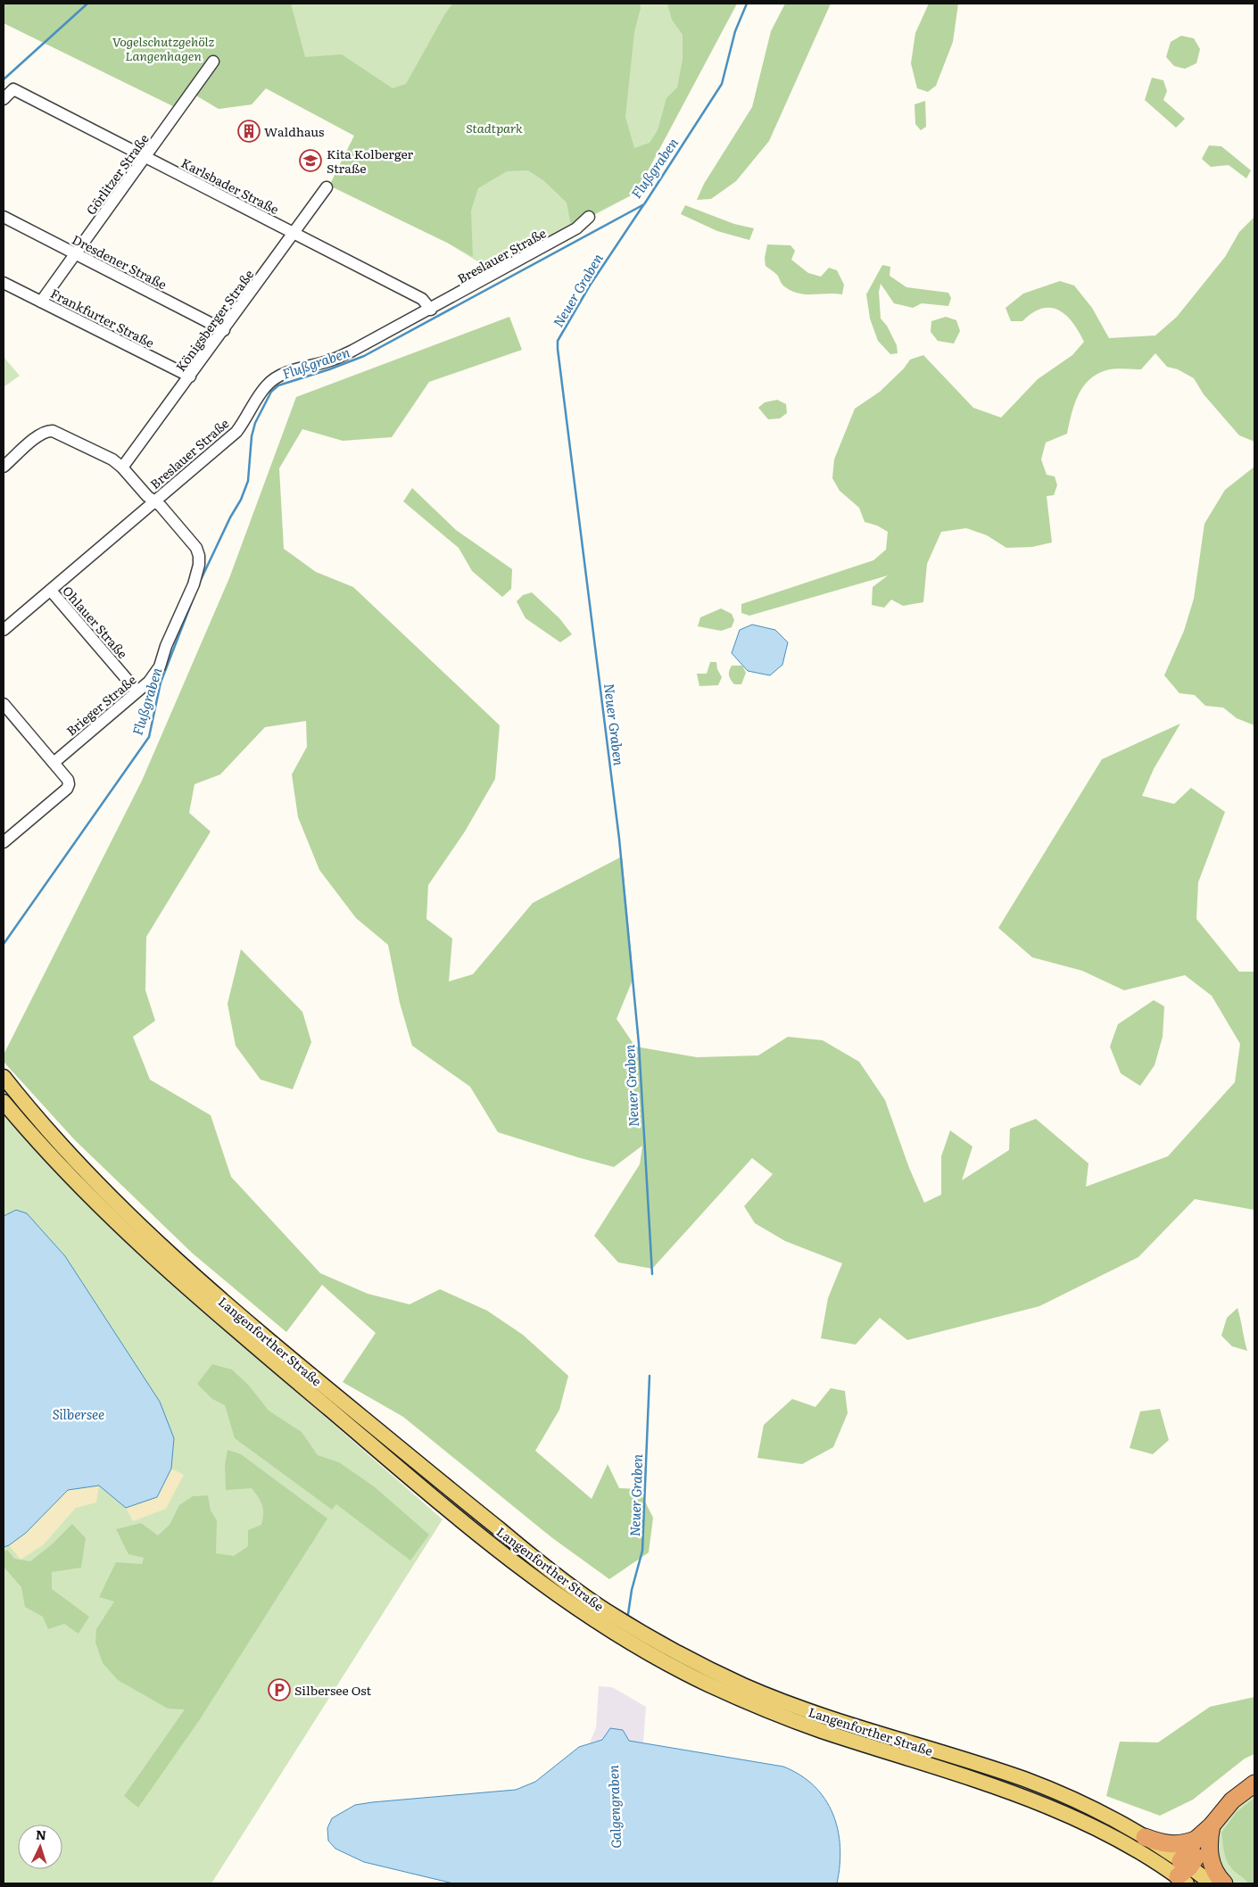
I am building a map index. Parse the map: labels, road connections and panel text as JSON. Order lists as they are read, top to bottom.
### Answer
{
  "streets": {
    "main road": ["Langenforther Straße"],
    "street": [
      "Görlitzer Straße",
      "Karlsbader Straße",
      "Breslauer Straße",
      "Dresdener Straße",
      "Frankfurter Straße",
      "Königsberger Straße",
      "Ohlauer Straße",
      "Brieger Straße"
    ]
  },
  "crossings": [
    ["Görlitzer Straße", "Karlsbader Straße"],
    ["Görlitzer Straße", "Dresdener Straße"],
    ["Görlitzer Straße", "Frankfurter Straße"],
    ["Karlsbader Straße", "Breslauer Straße"],
    ["Karlsbader Straße", "Königsberger Straße"],
    ["Breslauer Straße", "Ohlauer Straße"],
    ["Breslauer Straße", "Brieger Straße"],
    ["Dresdener Straße", "Königsberger Straße"],
    ["Frankfurter Straße", "Königsberger Straße"],
    ["Ohlauer Straße", "Brieger Straße"]
  ],
  "water": [
    "Flußgraben",
    "Neuer Graben",
    "Silbersee",
    "Galgengraben"
  ],
  "parks": ["Vogelschutzgehölz Langenhagen", "Stadtpark"],
  "places": {
    "building": ["Waldhaus"],
    "school or university": ["Kita Kolberger Straße"],
    "parking": ["Silbersee Ost"]
  },
  "north": "top"
}
